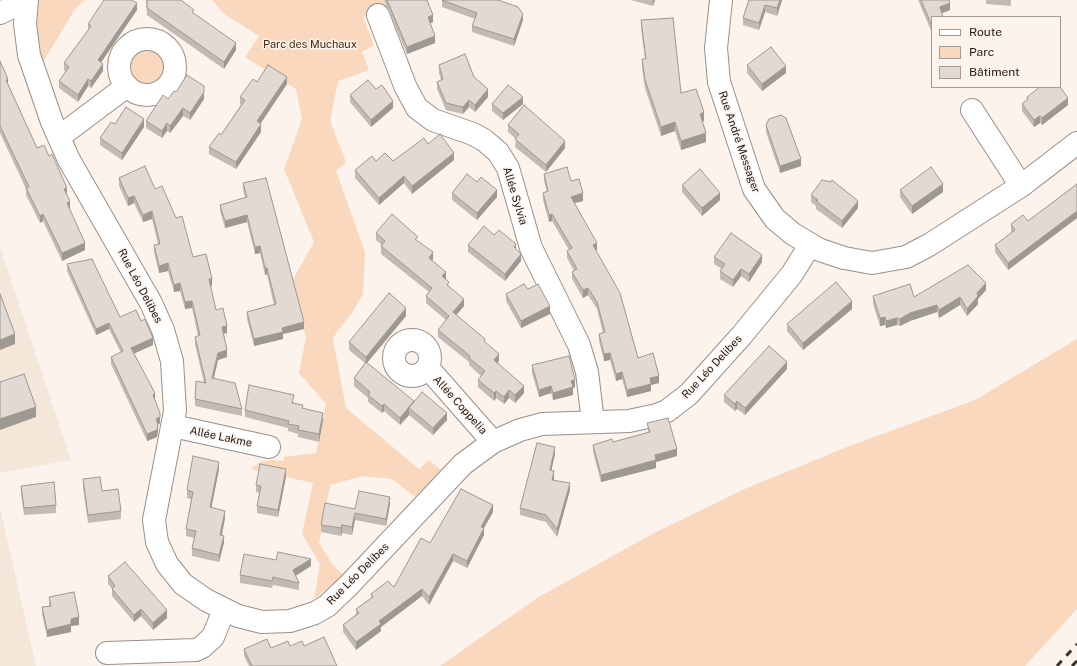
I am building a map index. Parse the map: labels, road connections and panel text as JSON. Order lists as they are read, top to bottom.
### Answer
{
  "streets": {
    "street": [
      "Rue André Messager",
      "Allée Sylvia",
      "Rue Léo Delibes",
      "Allée Coppelia",
      "Allée Lakme"
    ]
  },
  "crossings": [
    ["Rue André Messager", "Rue Léo Delibes"],
    ["Allée Sylvia", "Rue Léo Delibes"],
    ["Rue Léo Delibes", "Allée Coppelia"],
    ["Rue Léo Delibes", "Allée Lakme"]
  ],
  "parks": ["Parc des Muchaux"],
  "legend": ["Route", "Parc", "Bâtiment"]
}
